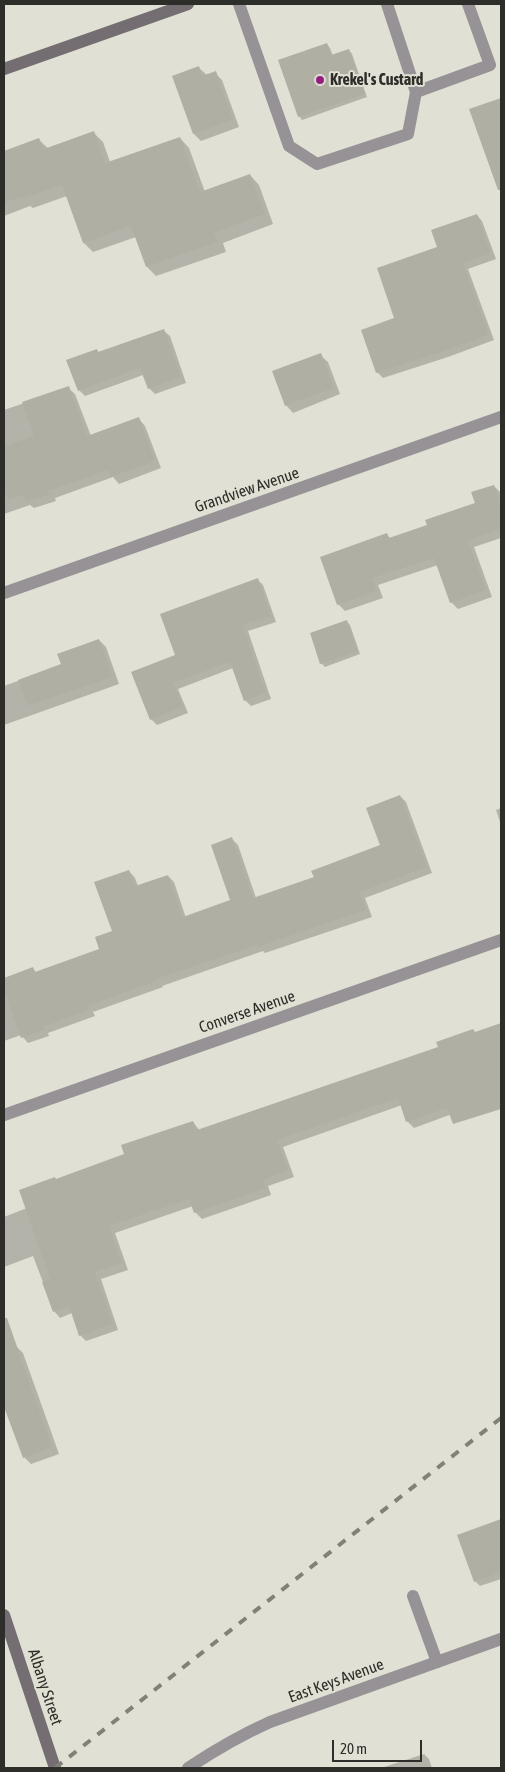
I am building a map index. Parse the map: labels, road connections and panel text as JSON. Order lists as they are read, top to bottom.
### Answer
{
  "streets": {
    "street": [
      "Grandview Avenue",
      "Converse Avenue",
      "East Keys Avenue",
      "Albany Street"
    ]
  },
  "places": ["Krekel's Custard"],
  "scale_bar": "20 m"
}
